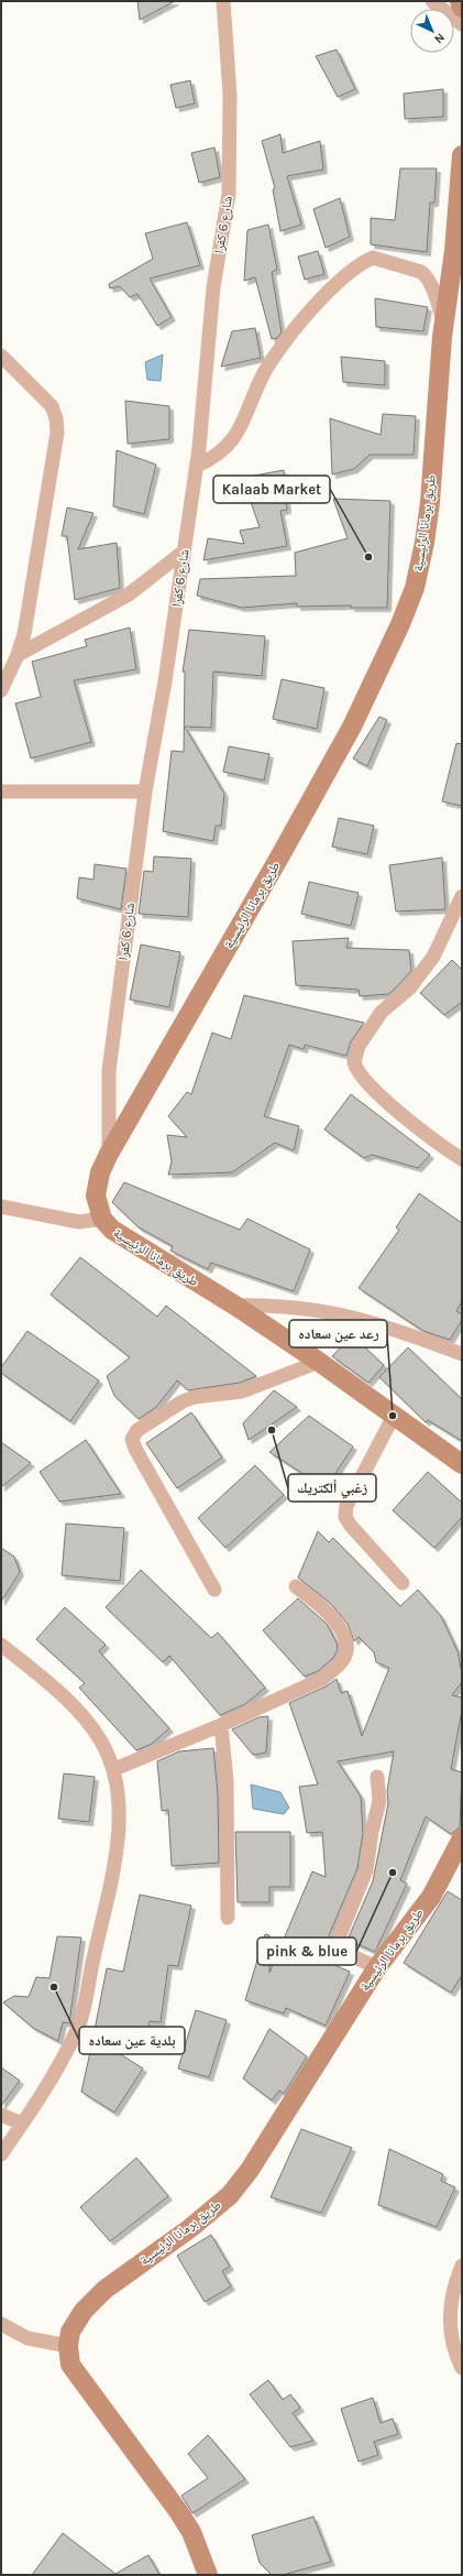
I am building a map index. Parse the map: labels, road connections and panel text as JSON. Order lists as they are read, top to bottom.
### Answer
{
  "streets": {
    "main road": ["طريق برمانا الرئيسية"],
    "street": ["شارع 6 كفرا"]
  },
  "crossings": [
    ["شارع 6 كفرا", "طريق برمانا الرئيسية"]
  ],
  "places": [
    "Kalaab Market",
    "رعد عين سعاده",
    "زغبي ألكتريك",
    "pink & blue",
    "بلدية عين سعاده"
  ],
  "north": "bottom right"
}
